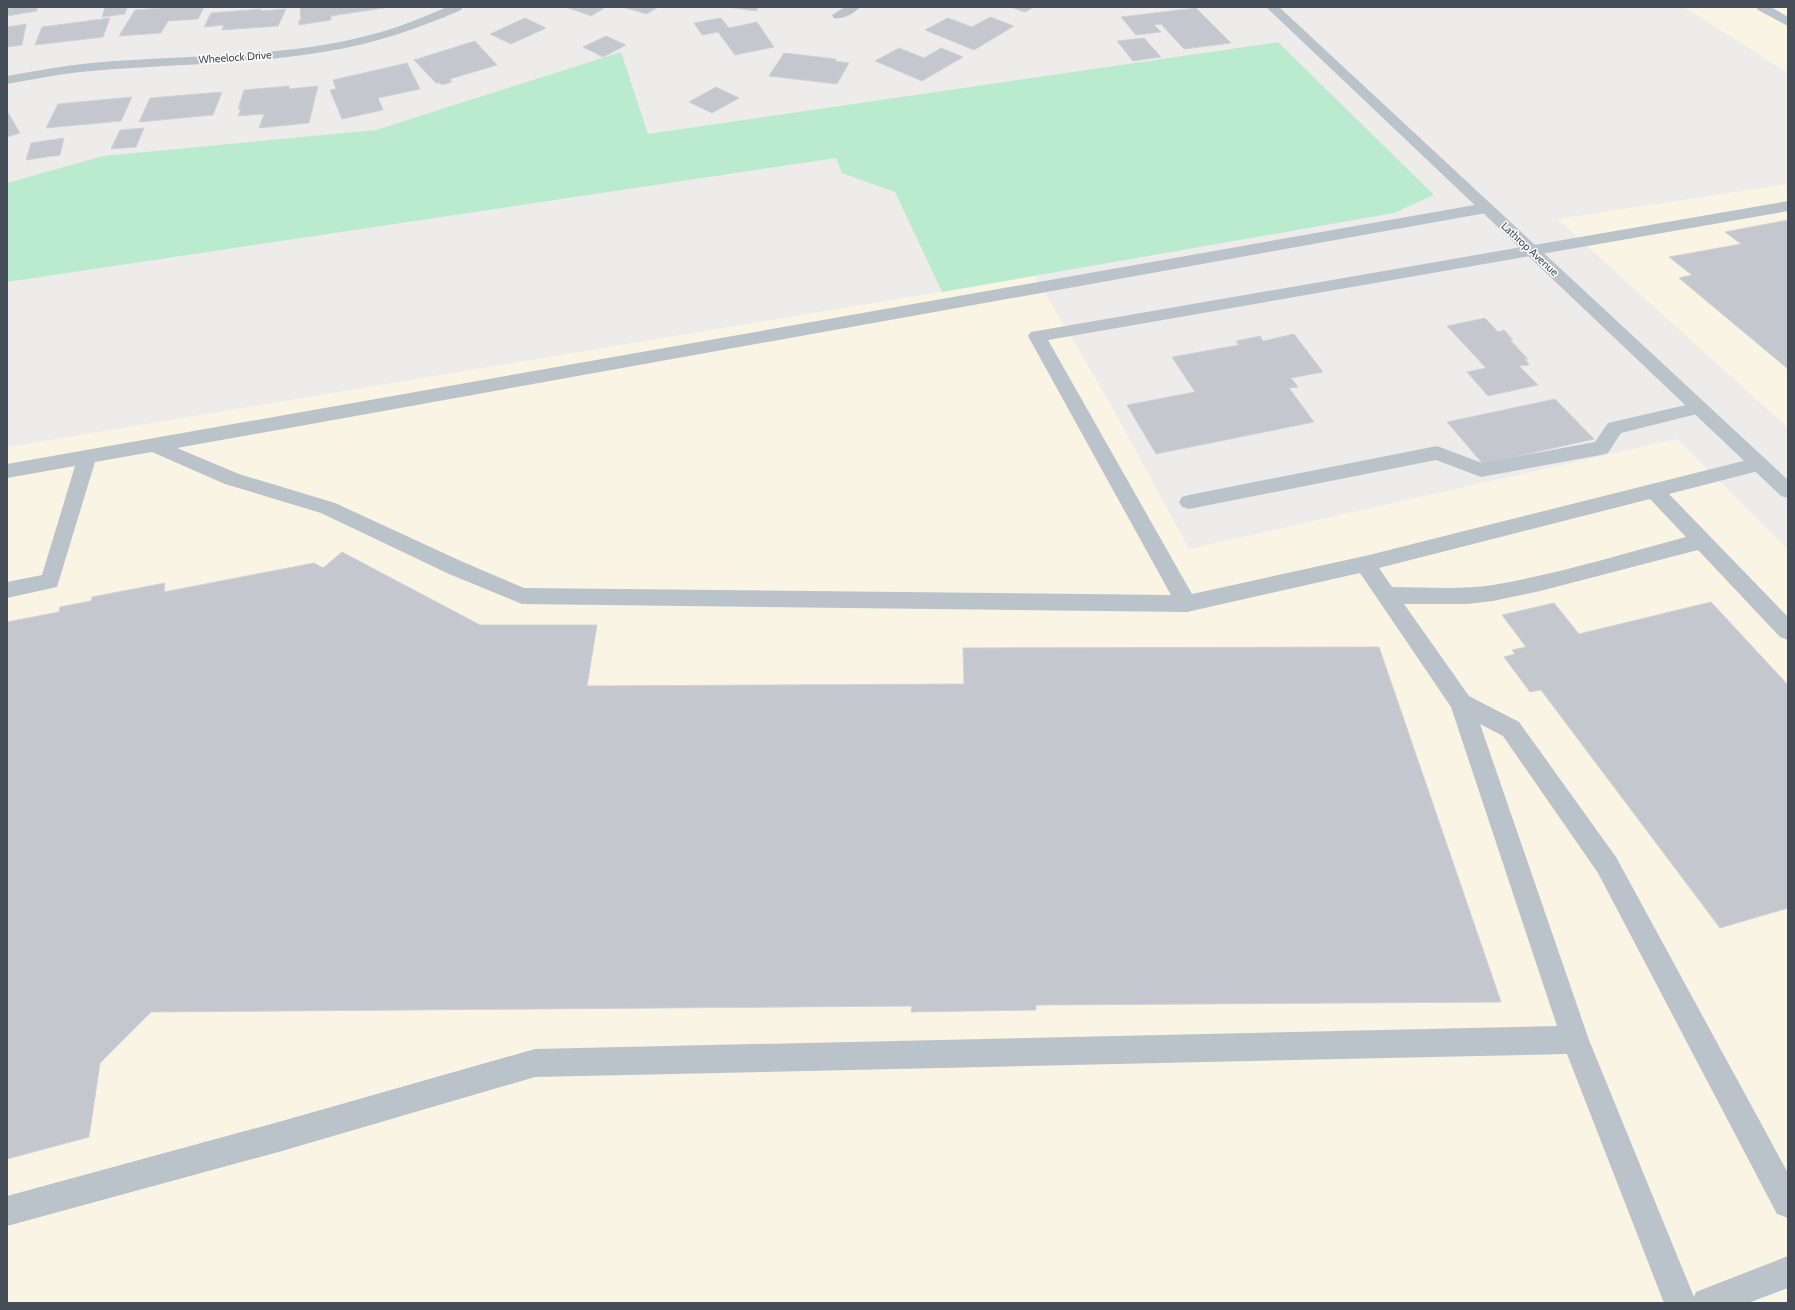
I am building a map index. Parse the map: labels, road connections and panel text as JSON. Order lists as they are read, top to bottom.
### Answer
{
  "streets": {
    "street": ["Wheelock Drive", "Lathrop Avenue"]
  }
}
